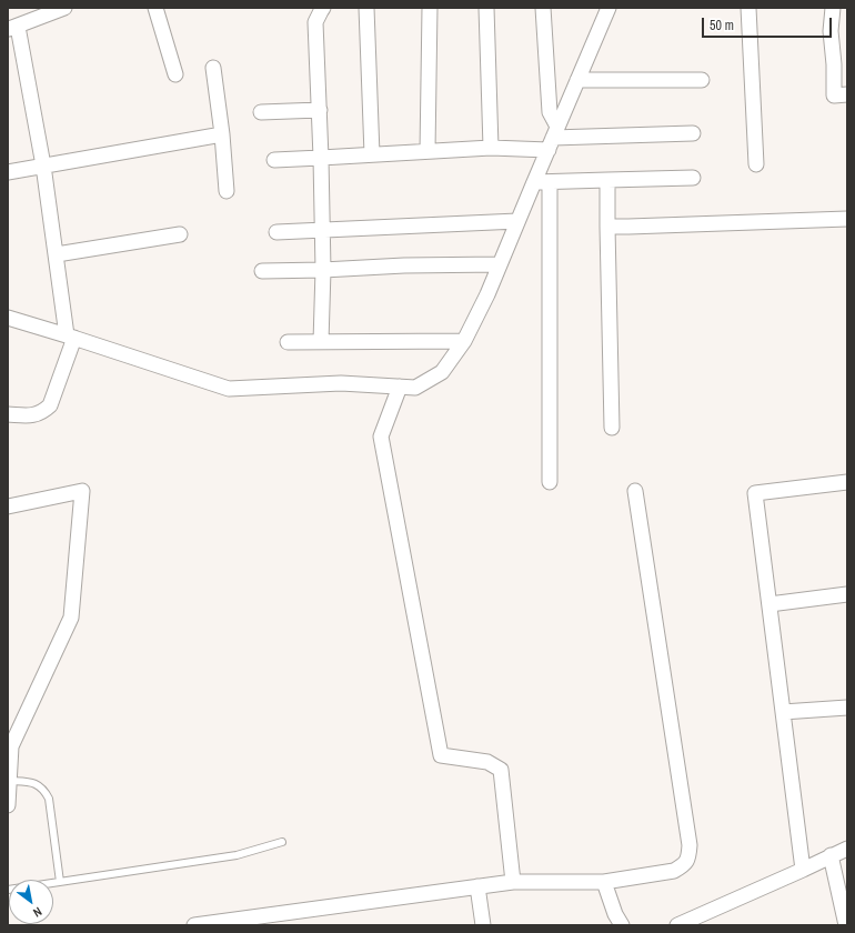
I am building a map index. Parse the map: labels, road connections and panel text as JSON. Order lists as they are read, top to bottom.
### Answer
{
  "scale_bar": "50 m",
  "north": "bottom right"
}
